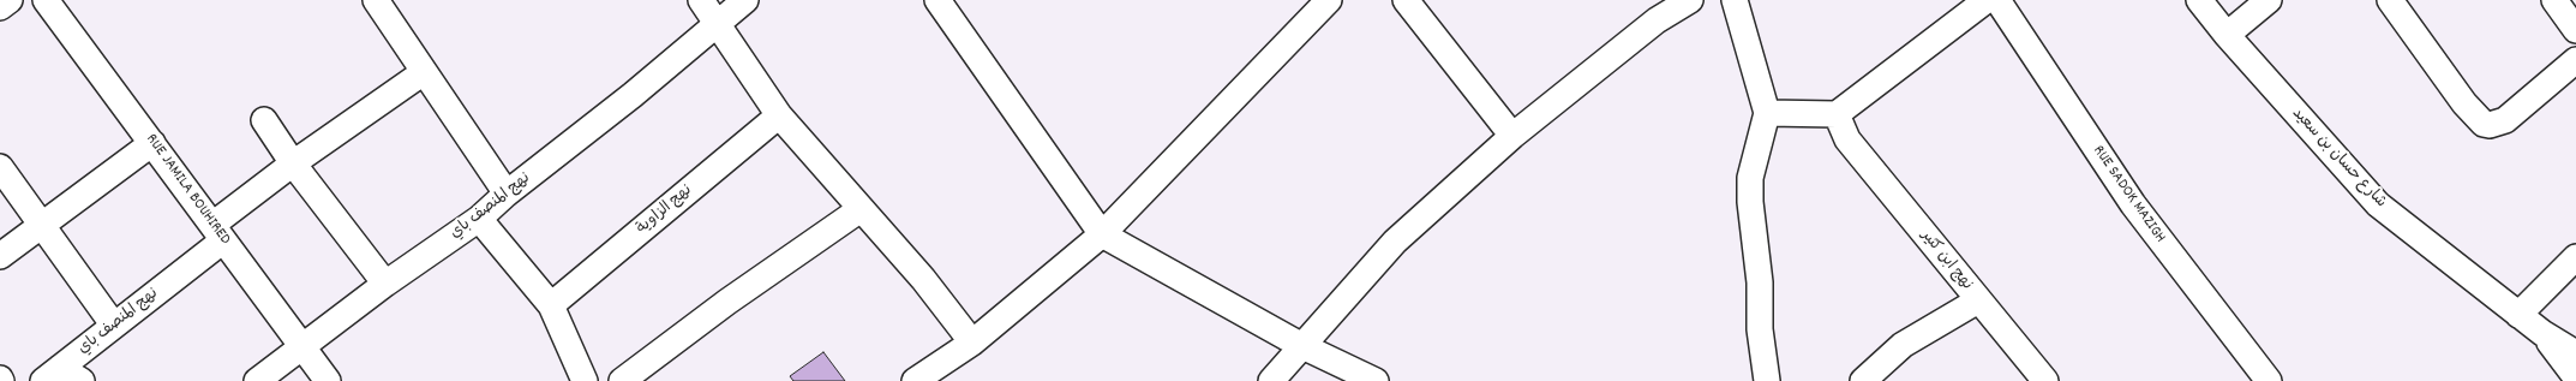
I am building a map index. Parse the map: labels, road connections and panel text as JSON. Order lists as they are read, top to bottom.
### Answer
{
  "streets": {
    "street": [
      "شارع حسان بن سعيد",
      "RUE JAMILA BOUHIRED",
      "RUE SADOK MAZIGH",
      "نهج المنصف باي",
      "نهج الزاوية",
      "نهج ابن كثير"
    ]
  },
  "crossings": [
    ["RUE JAMILA BOUHIRED", "نهج المنصف باي"]
  ]
}
